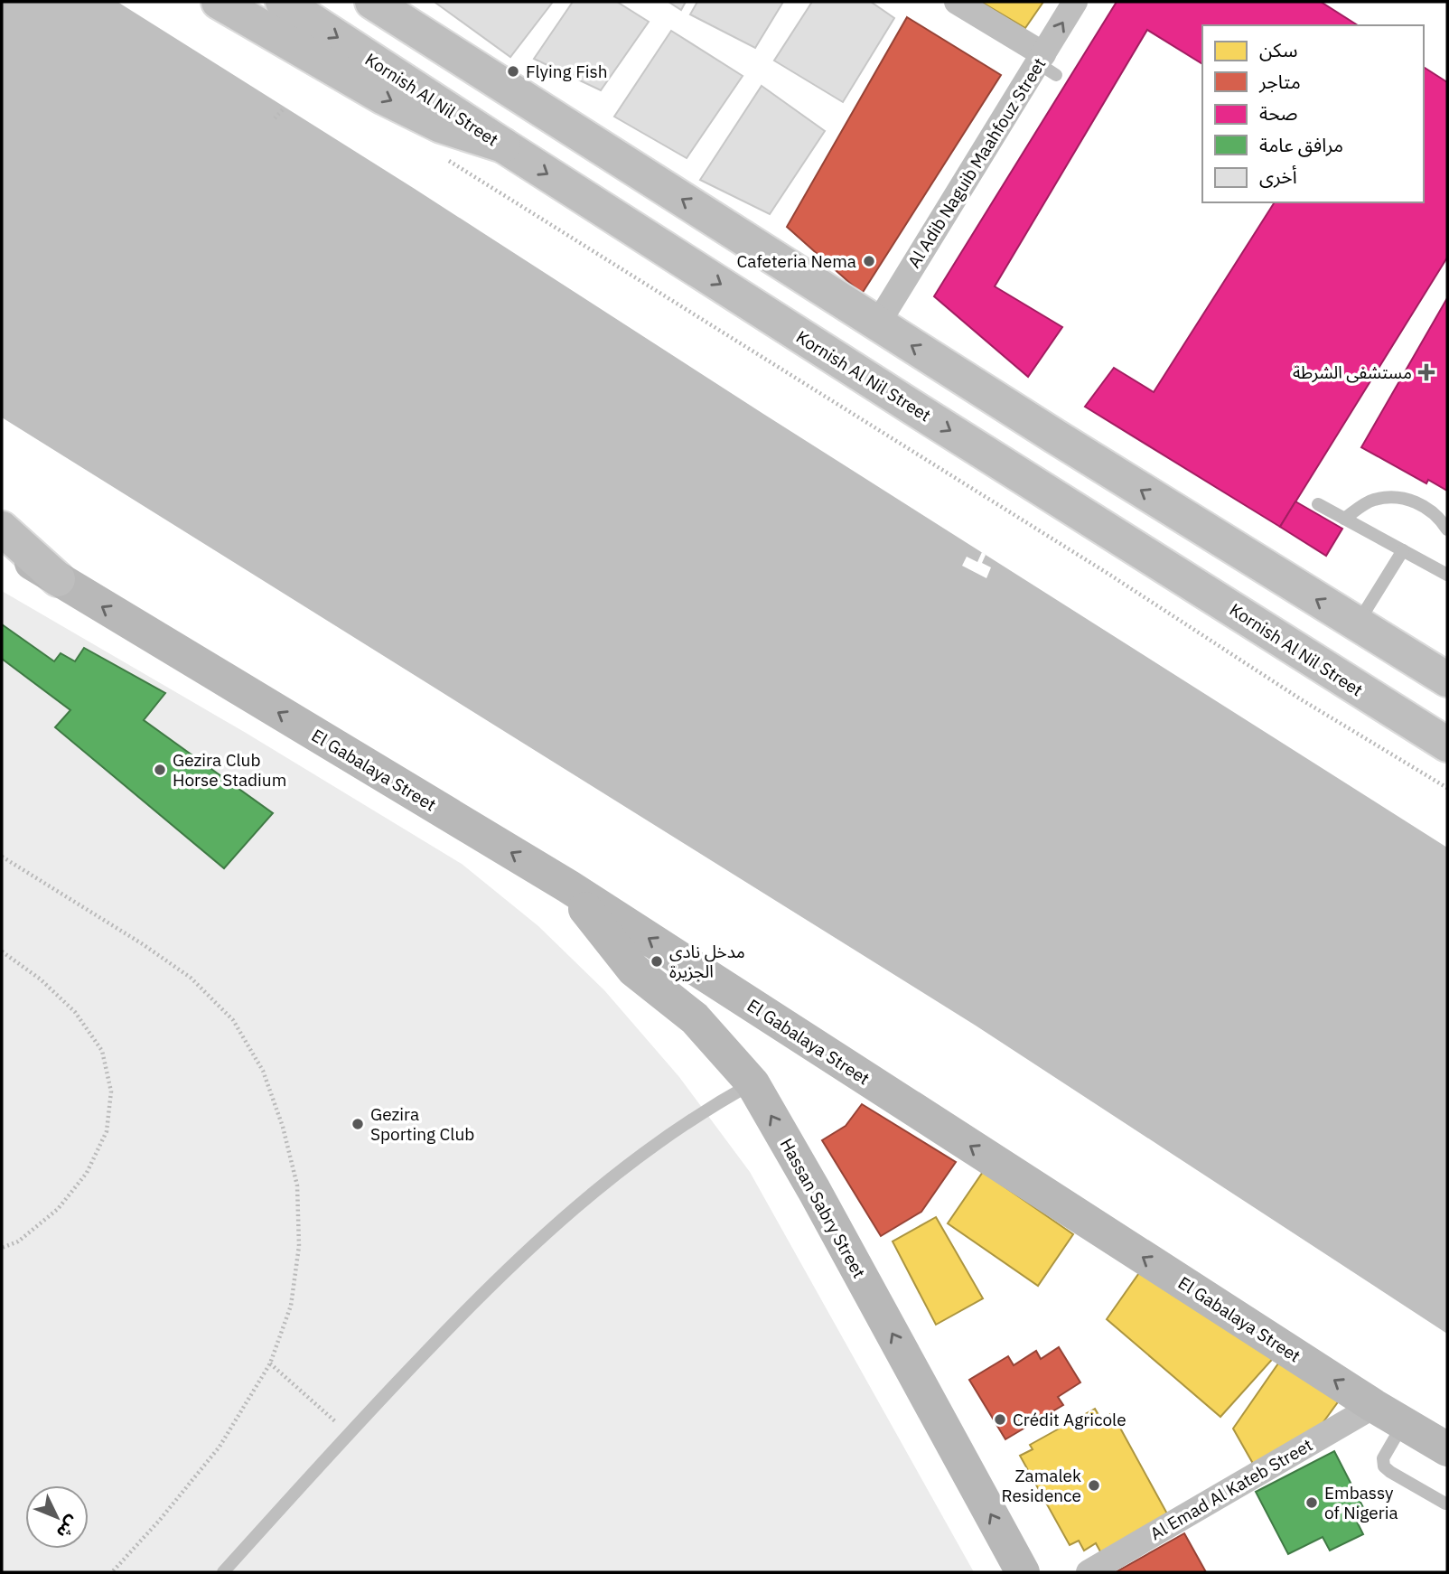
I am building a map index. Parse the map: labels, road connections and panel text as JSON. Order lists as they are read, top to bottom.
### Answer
{
  "streets": {
    "main road": ["Kornish Al Nil Street"],
    "street": [
      "Al Adib Naguib Maahfouz Street",
      "El Gabalaya Street",
      "Hassan Sabry Street",
      "Al Emad Al Kateb Street"
    ]
  },
  "crossings": [
    ["El Gabalaya Street", "Hassan Sabry Street"],
    ["El Gabalaya Street", "Al Emad Al Kateb Street"]
  ],
  "one_way": ["El Gabalaya Street", "Hassan Sabry Street"],
  "places": {
    "other": [
      "Flying Fish",
      "Cafeteria Nema",
      "Gezira Club Horse Stadium",
      "مدخل نادى الجزيرة",
      "Gezira Sporting Club",
      "Crédit Agricole",
      "Zamalek Residence",
      "Embassy of Nigeria"
    ],
    "health": ["مستشفى الشرطة"]
  },
  "legend": [
    "سكن",
    "متاجر",
    "صحة",
    "مرافق عامة",
    "أخرى"
  ],
  "north": "bottom right"
}
